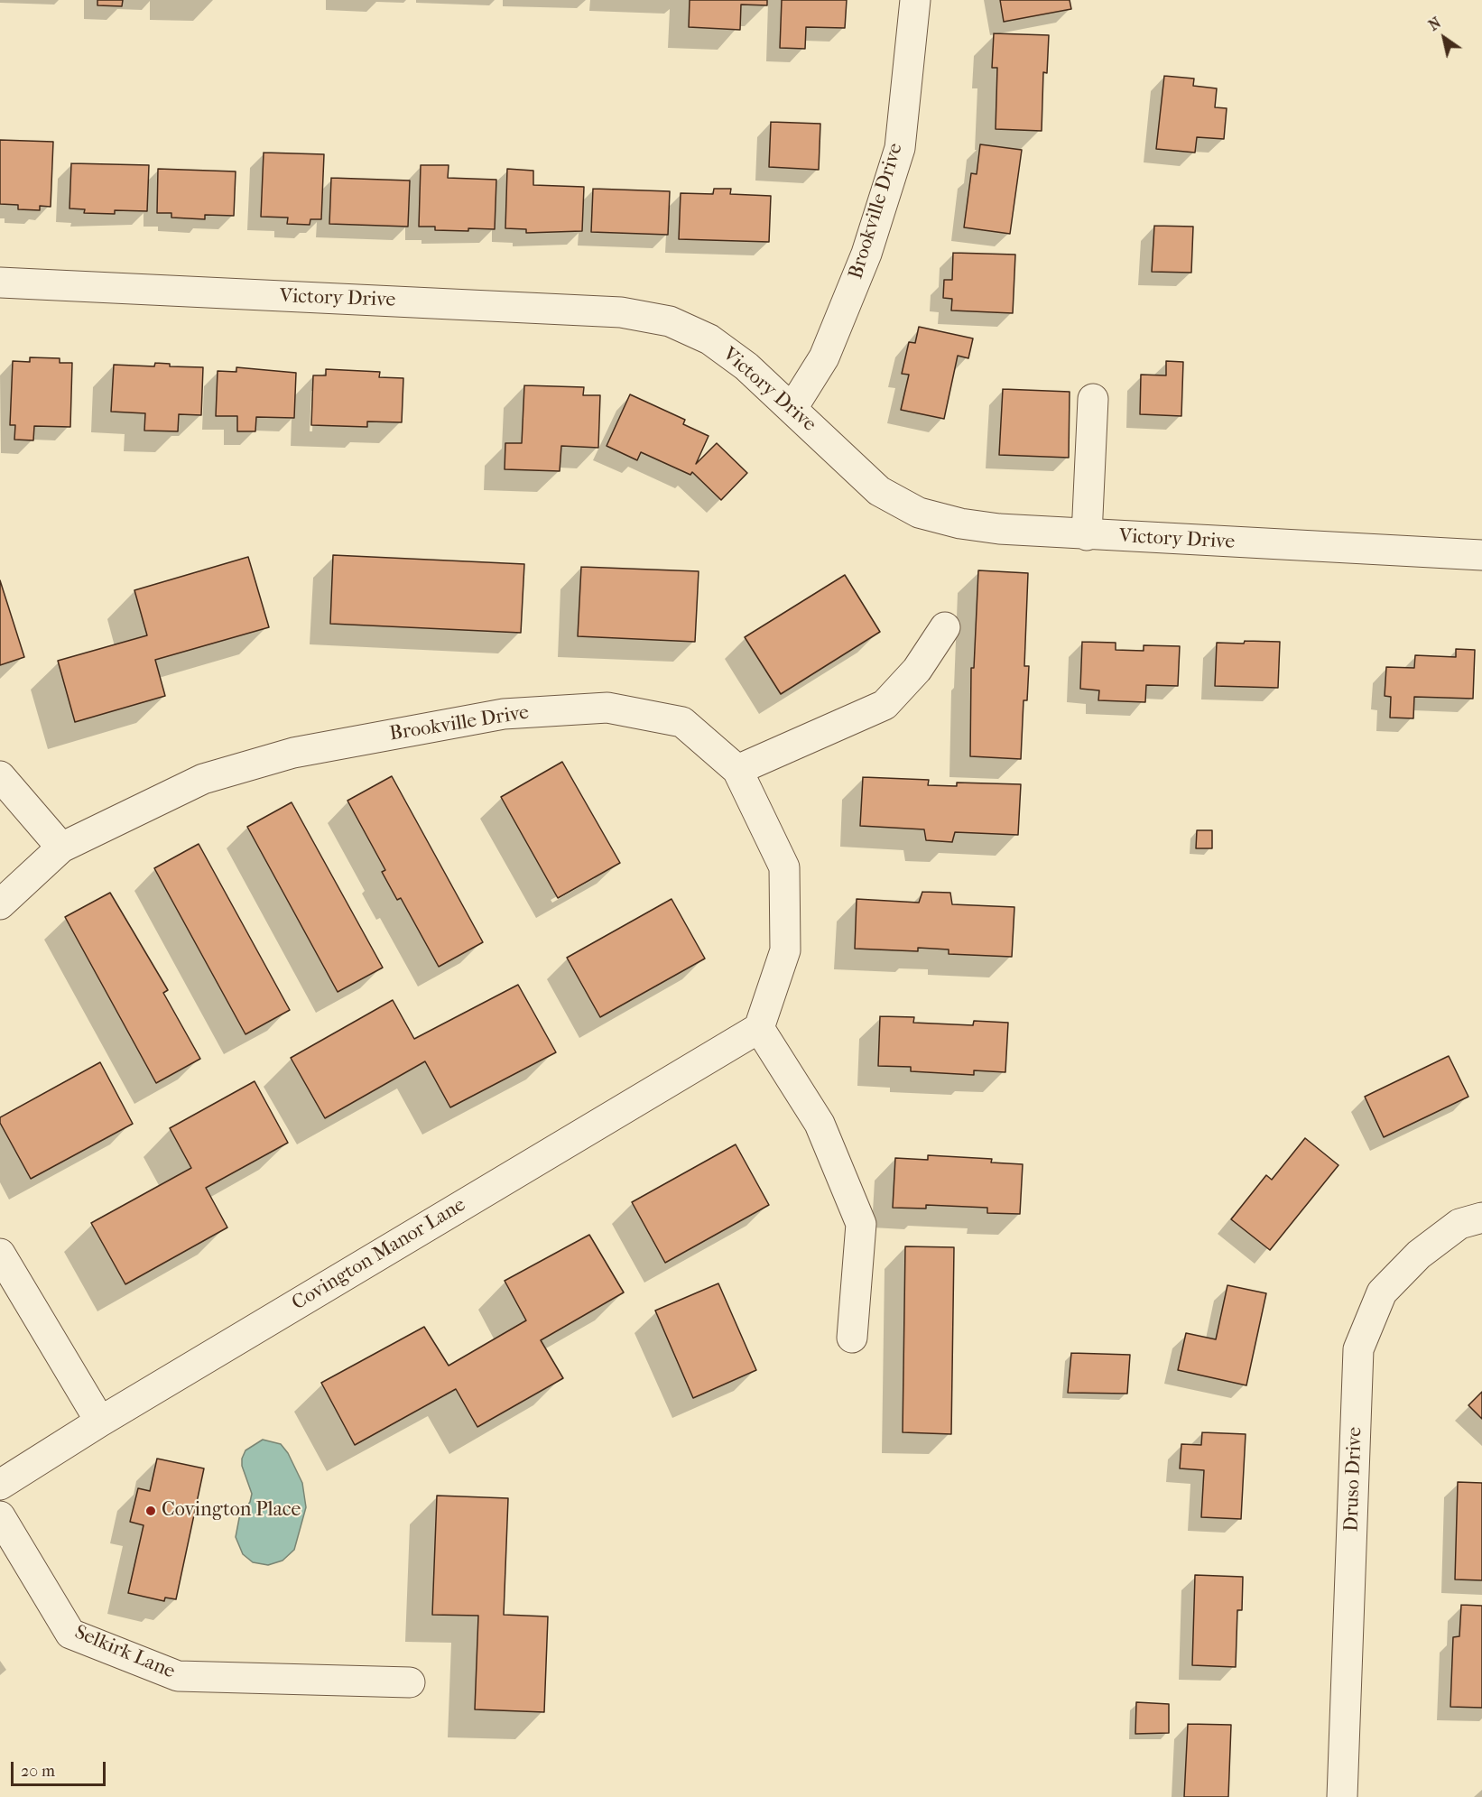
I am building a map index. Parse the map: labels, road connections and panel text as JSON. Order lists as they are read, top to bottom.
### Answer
{
  "streets": {
    "street": [
      "Brookville Drive",
      "Victory Drive",
      "Covington Manor Lane",
      "Druso Drive",
      "Selkirk Lane"
    ]
  },
  "crossings": [
    ["Brookville Drive", "Victory Drive"],
    ["Brookville Drive", "Covington Manor Lane"]
  ],
  "places": ["Covington Place"],
  "scale_bar": "20 m",
  "north": "top left"
}
